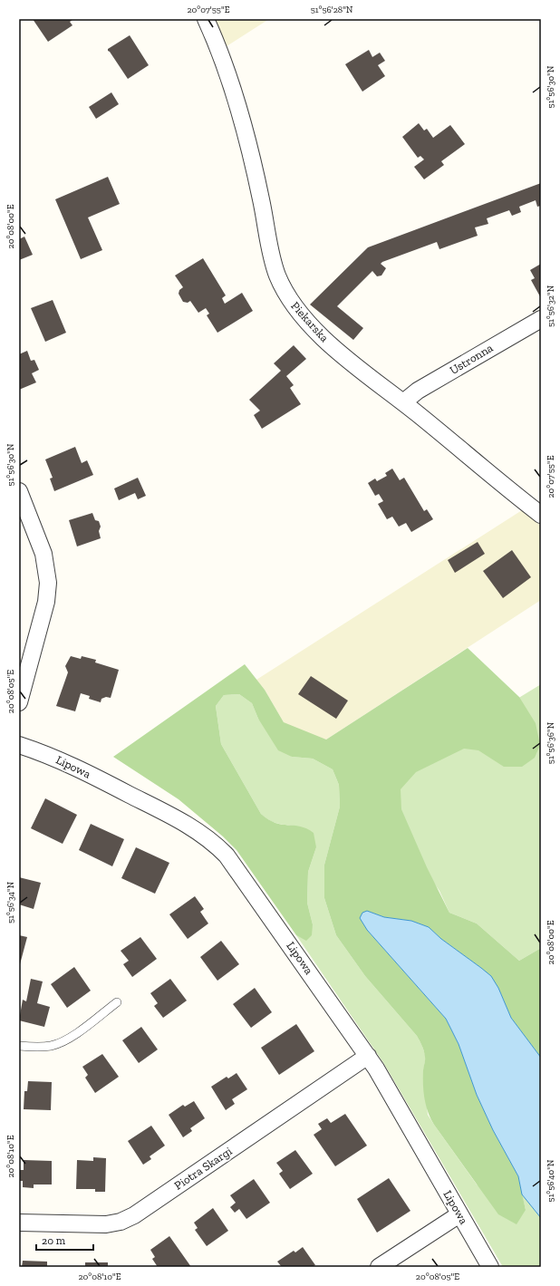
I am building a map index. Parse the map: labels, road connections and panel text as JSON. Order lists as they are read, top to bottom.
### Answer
{
  "streets": {
    "street": [
      "Piekarska",
      "Ustronna",
      "Lipowa",
      "Piotra Skargi"
    ]
  },
  "crossings": [
    ["Piekarska", "Ustronna"],
    ["Lipowa", "Piotra Skargi"]
  ],
  "scale_bar": "20 m",
  "coordinates": [
    "20°07'55\"E",
    "51°56'28\"N",
    "51°56'30\"N",
    "20°08'00\"E",
    "51°56'32\"N",
    "20°08'05\"E",
    "51°56'36\"N",
    "51°56'34\"N",
    "20°08'10\"E",
    "51°56'40\"N"
  ]
}
